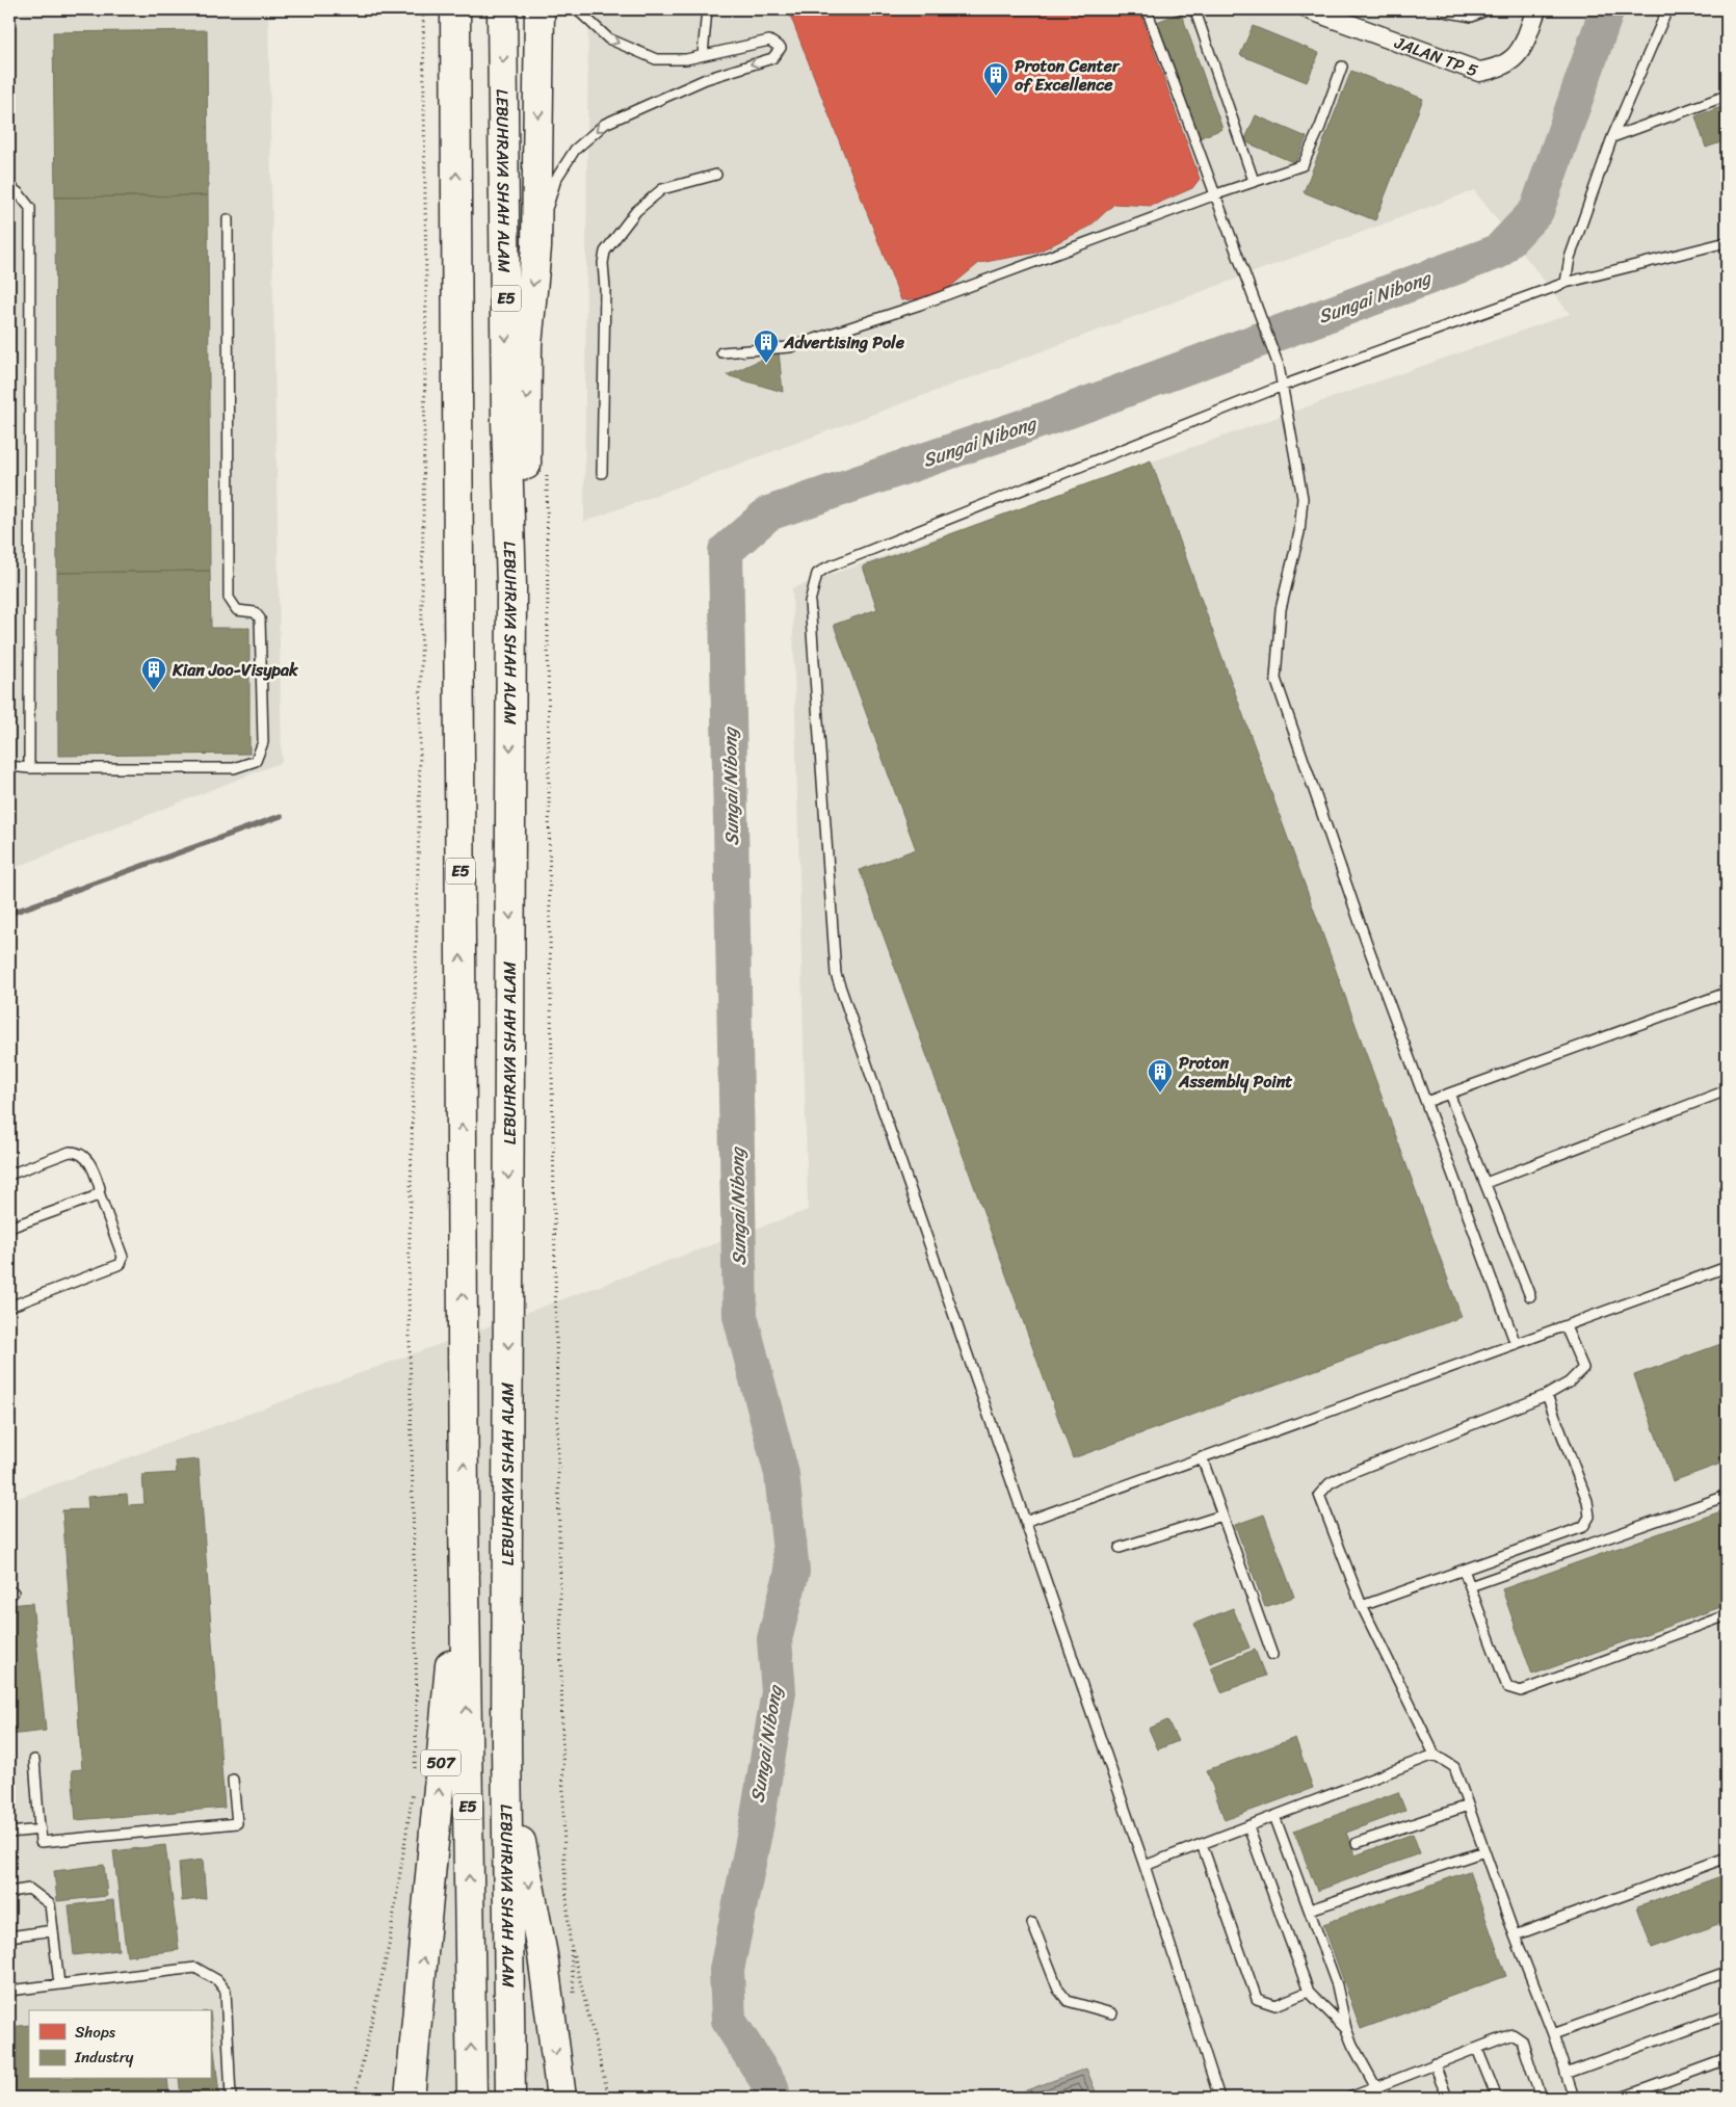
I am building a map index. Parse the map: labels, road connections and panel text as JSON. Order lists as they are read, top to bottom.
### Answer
{
  "streets": {
    "highway": ["LEBUHRAYA SHAH ALAM", "E5", "507"],
    "street": ["JALAN TP 5"]
  },
  "crossings": [
    ["E5", "507"]
  ],
  "water": ["Sungai Nibong"],
  "places": {
    "building": [
      "Proton Center of Excellence",
      "Advertising Pole",
      "Kian Joo-Visypak",
      "Proton Assembly Point"
    ]
  },
  "legend": ["Shops", "Industry"]
}
